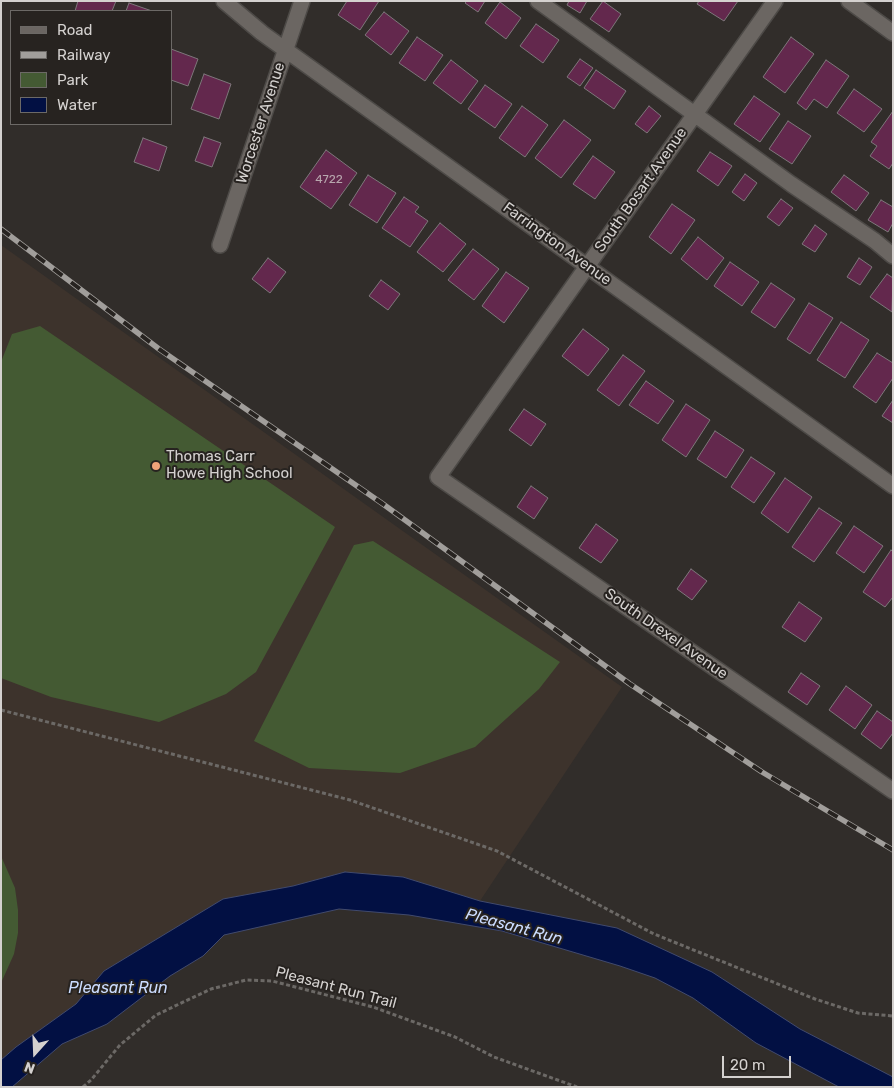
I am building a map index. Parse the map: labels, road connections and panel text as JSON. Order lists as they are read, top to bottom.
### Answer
{
  "streets": {
    "street": [
      "Worcester Avenue",
      "South Bosart Avenue",
      "Farrington Avenue",
      "South Drexel Avenue"
    ],
    "path": ["Pleasant Run Trail"]
  },
  "crossings": [
    ["Worcester Avenue", "Farrington Avenue"],
    ["South Bosart Avenue", "Farrington Avenue"],
    ["South Bosart Avenue", "South Drexel Avenue"]
  ],
  "water": ["Pleasant Run"],
  "places": ["Thomas Carr Howe High School"],
  "house_numbers": ["4722"],
  "legend": [
    "Road",
    "Railway",
    "Park",
    "Water"
  ],
  "scale_bar": "20 m",
  "north": "bottom"
}
